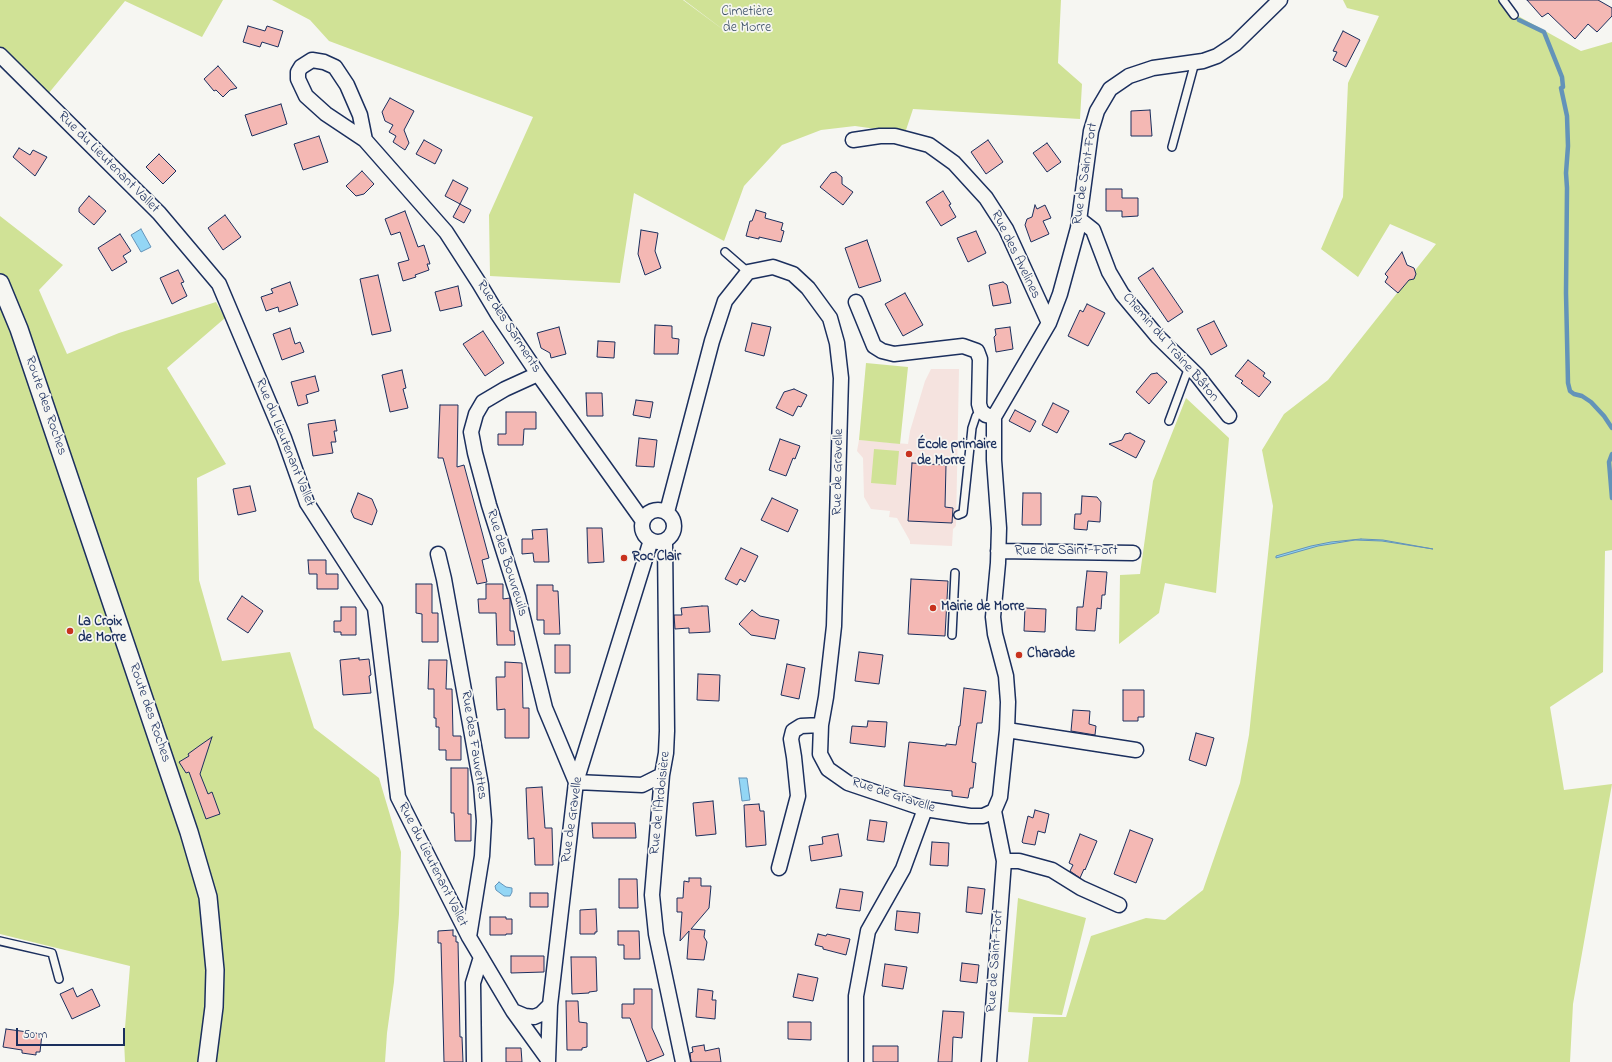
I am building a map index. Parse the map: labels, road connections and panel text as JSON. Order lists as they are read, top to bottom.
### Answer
{
  "streets": {
    "street": [
      "Rue du Lieutenant Vallet",
      "Rue de Saint-Fort",
      "Rue des Avelines",
      "Rue des Sarments",
      "Chemin du Traine Bâton",
      "Route des Roches",
      "Rue de Gravelle",
      "Rue des Bouvreuils",
      "Rue des Fauvettes",
      "Rue de l'Ardoisière"
    ]
  },
  "crossings": [
    ["Rue du Lieutenant Vallet", "Rue de Gravelle"],
    ["Rue du Lieutenant Vallet", "Rue des Fauvettes"],
    ["Rue de Saint-Fort", "Rue des Avelines"],
    ["Rue de Saint-Fort", "Chemin du Traine Bâton"],
    ["Rue de Saint-Fort", "Rue de Gravelle"],
    ["Rue des Sarments", "Rue de Gravelle"],
    ["Rue des Sarments", "Rue des Bouvreuils"],
    ["Rue des Sarments", "Rue de l'Ardoisière"],
    ["Rue de Gravelle", "Rue des Bouvreuils"],
    ["Rue de Gravelle", "Rue de l'Ardoisière"]
  ],
  "parks": ["Cimetière de Morre"],
  "places": [
    "École primaire de Morre",
    "Roc Clair",
    "Mairie de Morre",
    "La Croix de Morre",
    "Charade"
  ],
  "scale_bar": "50 m"
}
